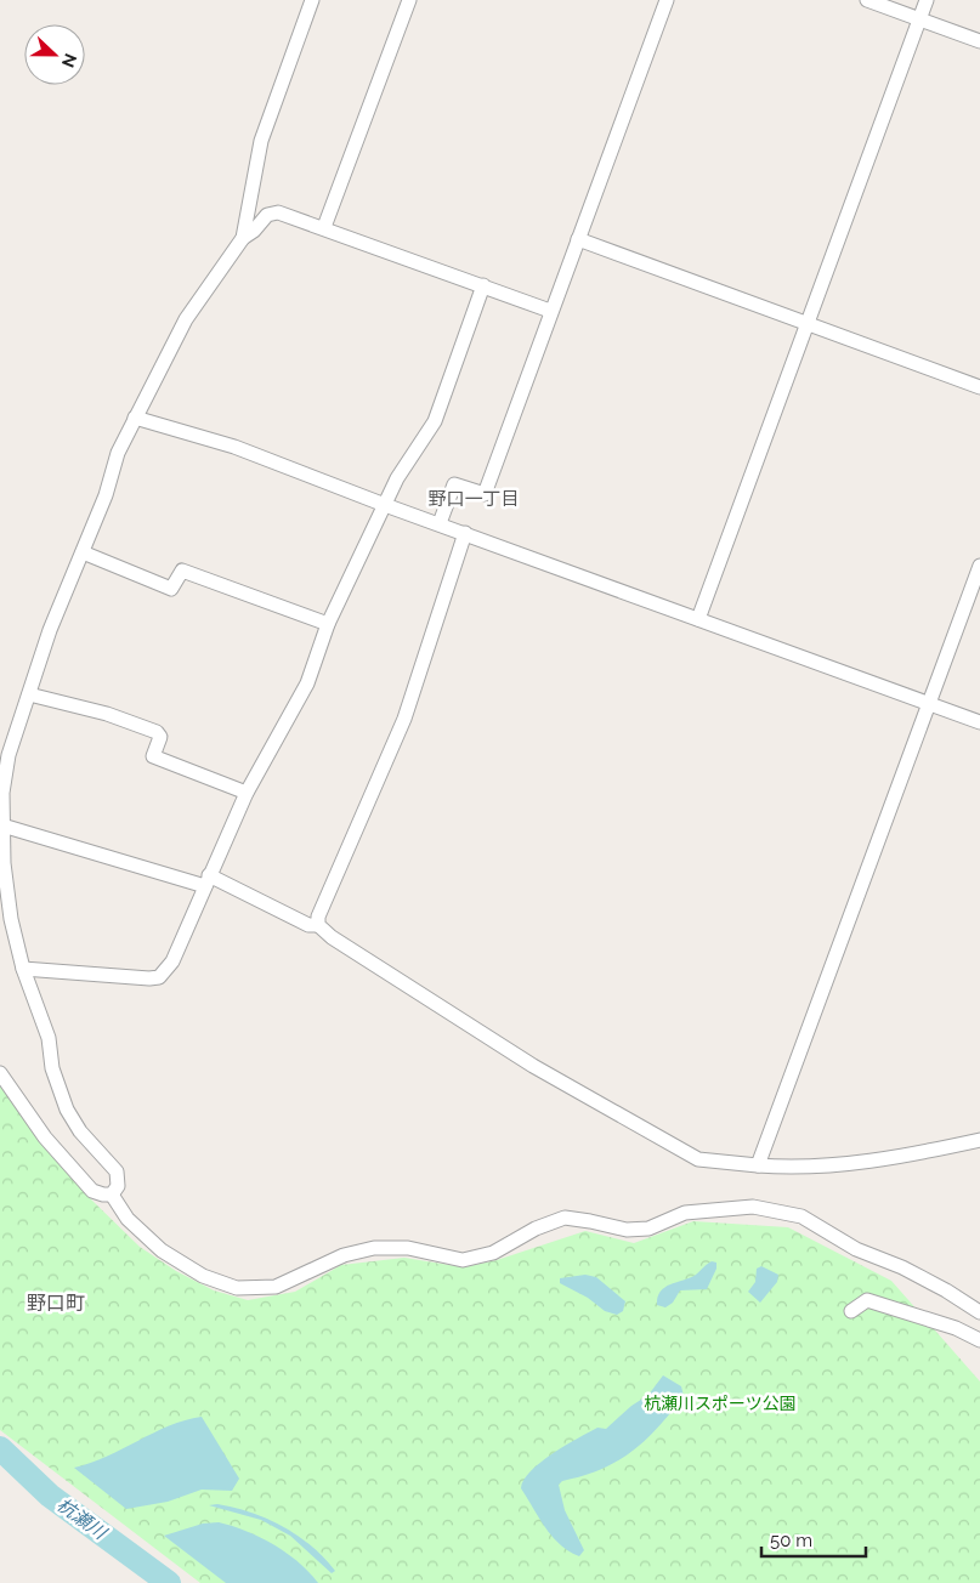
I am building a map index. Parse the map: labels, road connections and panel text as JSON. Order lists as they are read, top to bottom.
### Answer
{
  "districts": ["野口一丁目", "野口町"],
  "water": ["杭瀬川"],
  "parks": ["杭瀬川スポーツ公園"],
  "scale_bar": "50 m",
  "north": "right"
}
